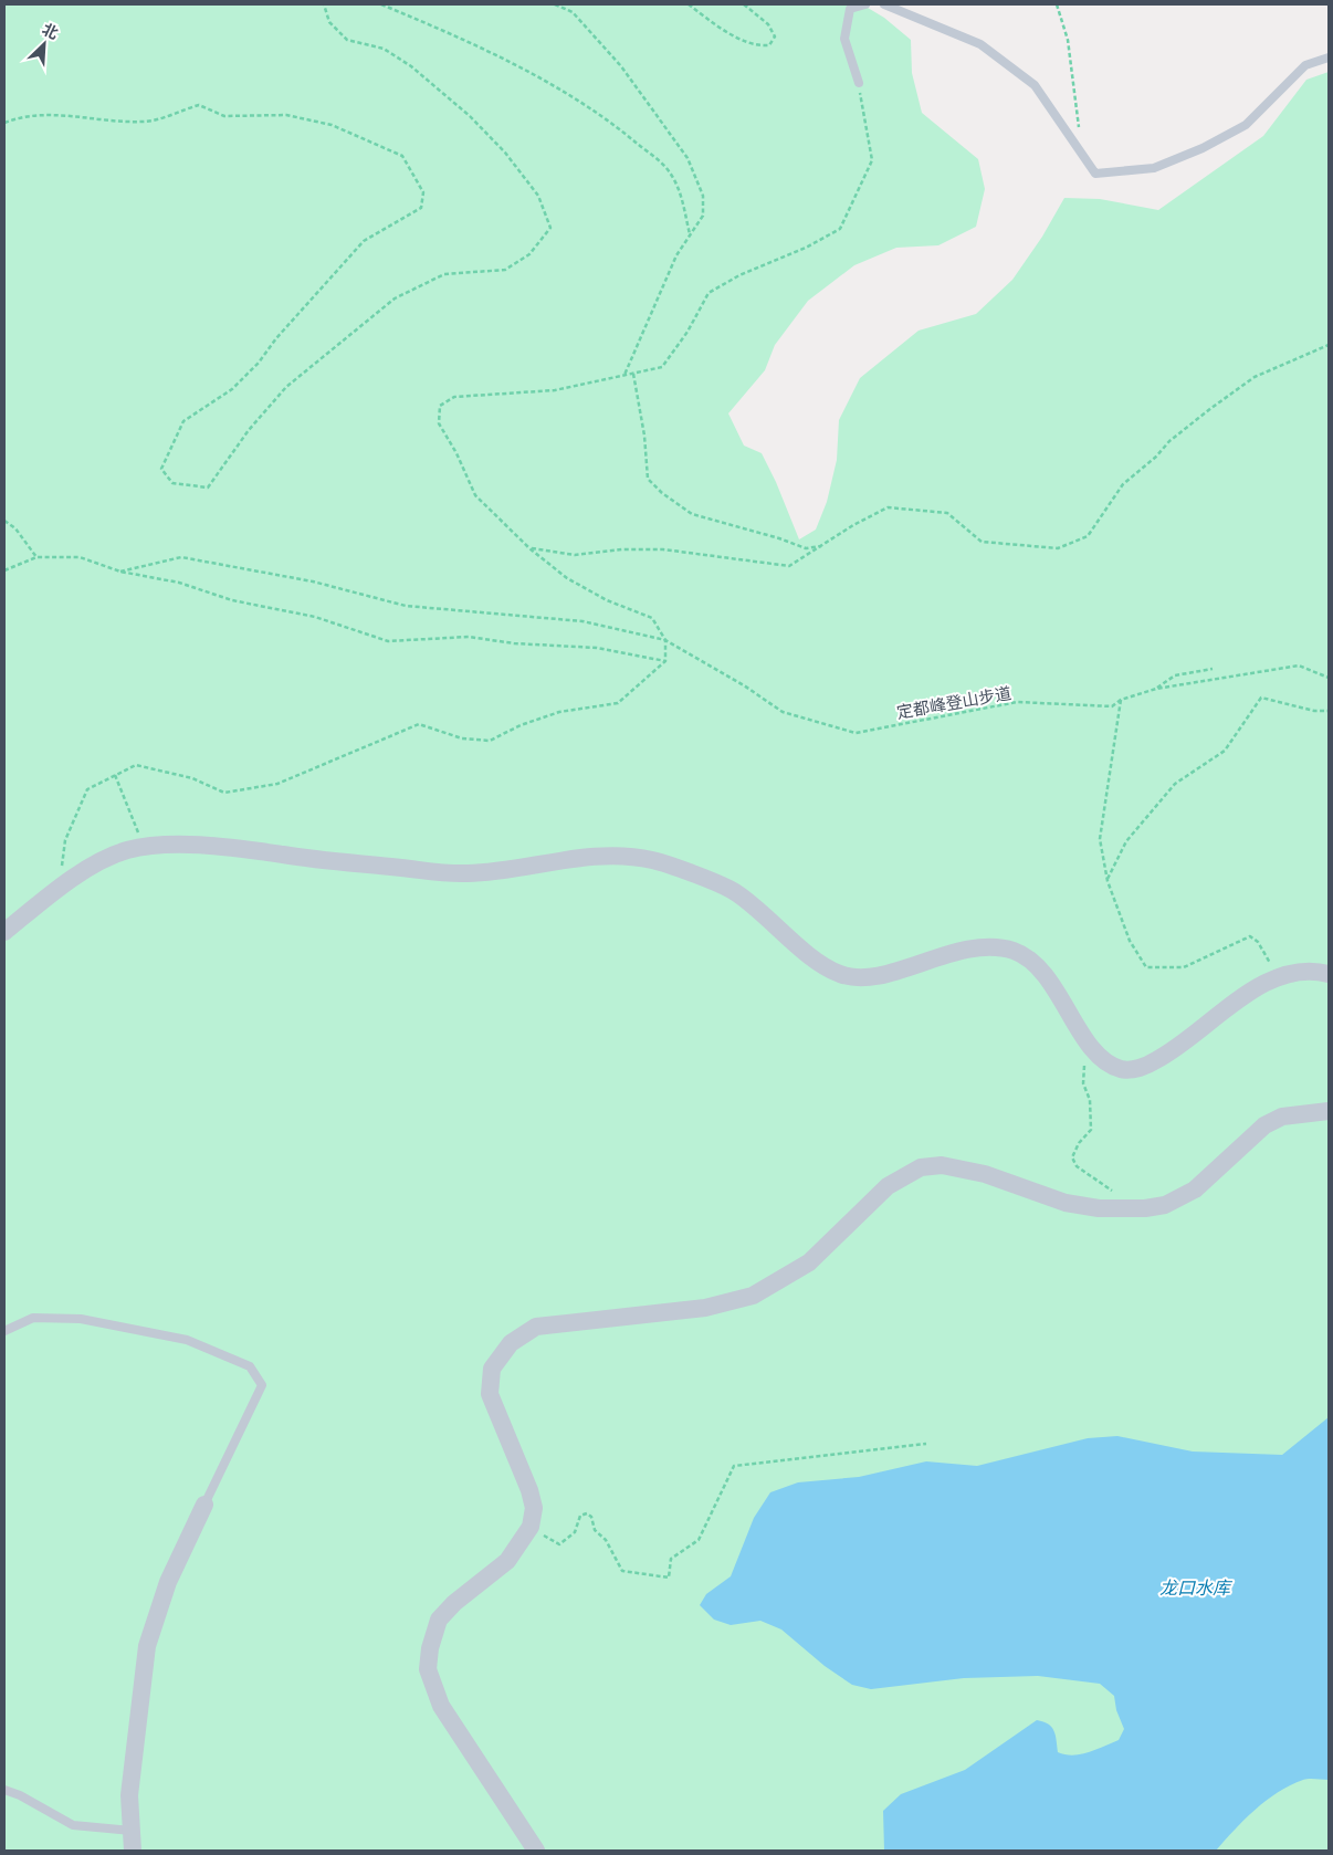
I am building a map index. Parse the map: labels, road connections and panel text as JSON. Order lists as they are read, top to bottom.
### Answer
{
  "streets": {
    "path": ["定都峰登山步道"]
  },
  "water": ["龙口水库"],
  "north": "top right"
}
